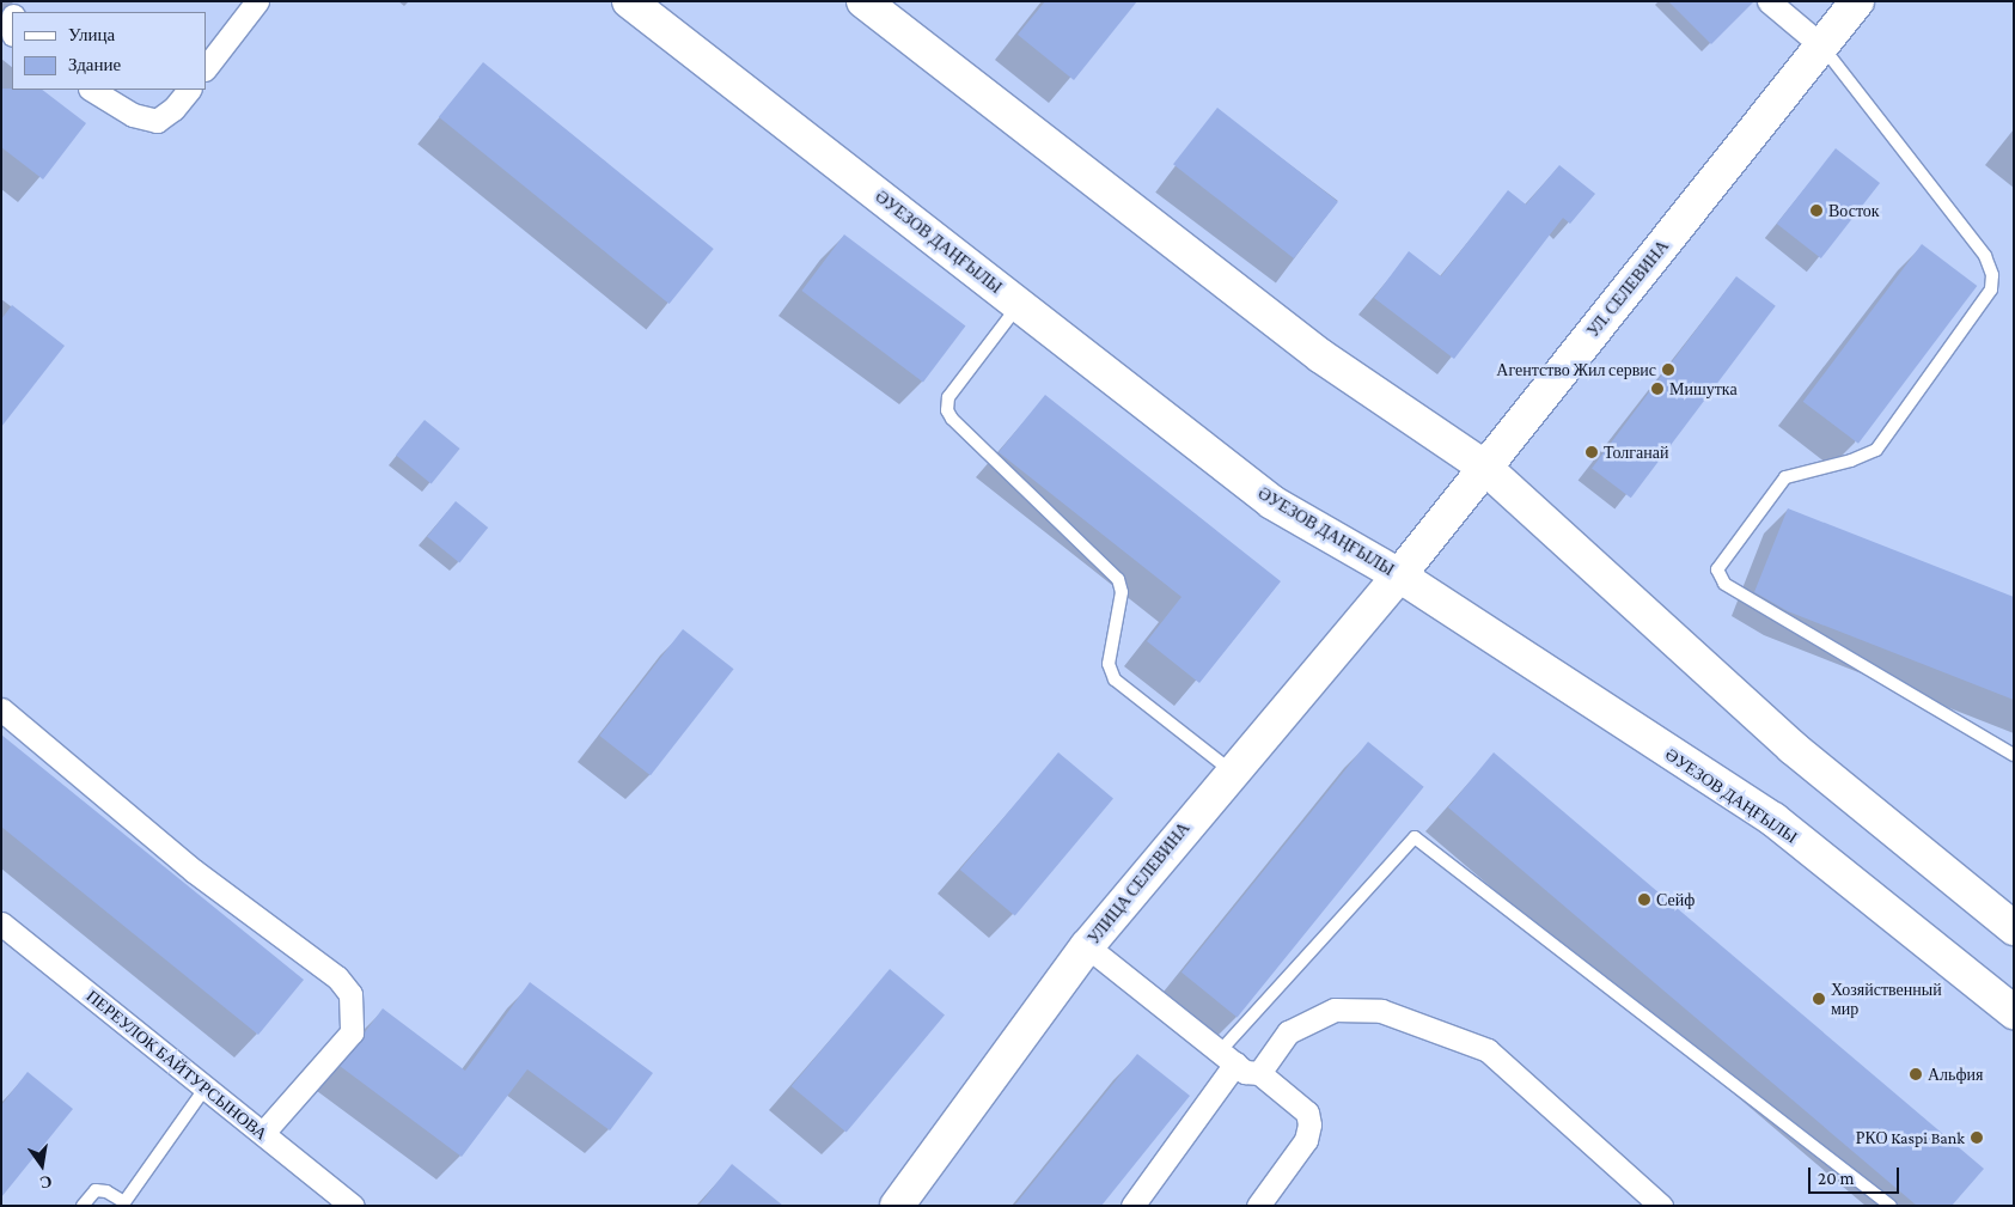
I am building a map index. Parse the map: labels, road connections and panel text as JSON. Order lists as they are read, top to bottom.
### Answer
{
  "streets": {
    "main road": ["ӘУЕЗОВ ДАҢҒЫЛЫ", "УЛ. СЕЛЕВИНА", "УЛИЦА СЕЛЕВИНА"],
    "street": ["ПЕРЕУЛОК БАЙТУРСЫНОВА"]
  },
  "crossings": [
    ["ӘУЕЗОВ ДАҢҒЫЛЫ", "УЛ. СЕЛЕВИНА"],
    ["ӘУЕЗОВ ДАҢҒЫЛЫ", "УЛИЦА СЕЛЕВИНА"],
    ["УЛ. СЕЛЕВИНА", "УЛИЦА СЕЛЕВИНА"]
  ],
  "places": [
    "Восток",
    "Агентство Жил сервис",
    "Мишутка",
    "Толганай",
    "Сейф",
    "Хозяйственный мир",
    "Альфия",
    "РКО Kaspi Bank"
  ],
  "legend": ["Улица", "Здание"],
  "scale_bar": "20 m",
  "north": "bottom"
}
